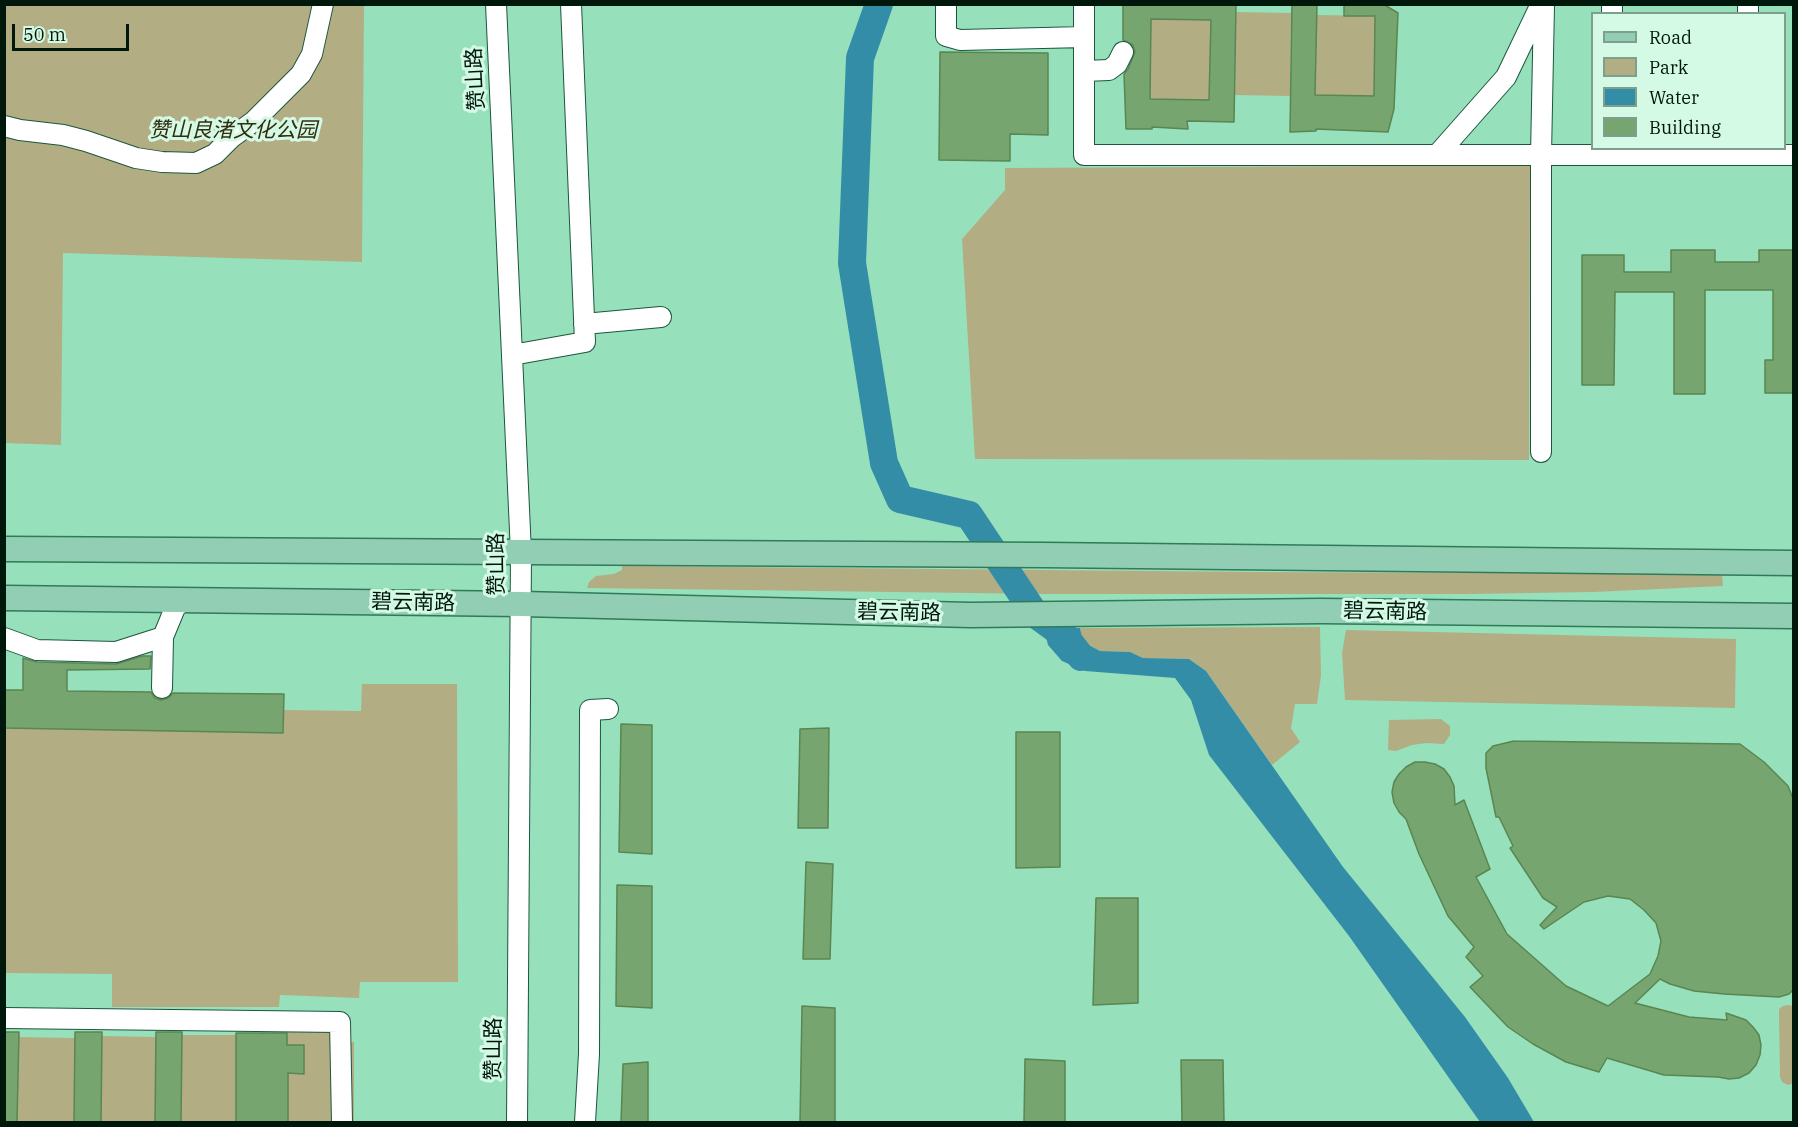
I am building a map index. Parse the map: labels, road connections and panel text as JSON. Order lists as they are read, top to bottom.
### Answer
{
  "streets": {
    "main road": ["碧云南路"],
    "street": ["赞山路"]
  },
  "crossings": [
    ["赞山路", "碧云南路"]
  ],
  "parks": ["赞山良渚文化公园"],
  "legend": [
    "Road",
    "Park",
    "Water",
    "Building"
  ],
  "scale_bar": "50 m"
}
